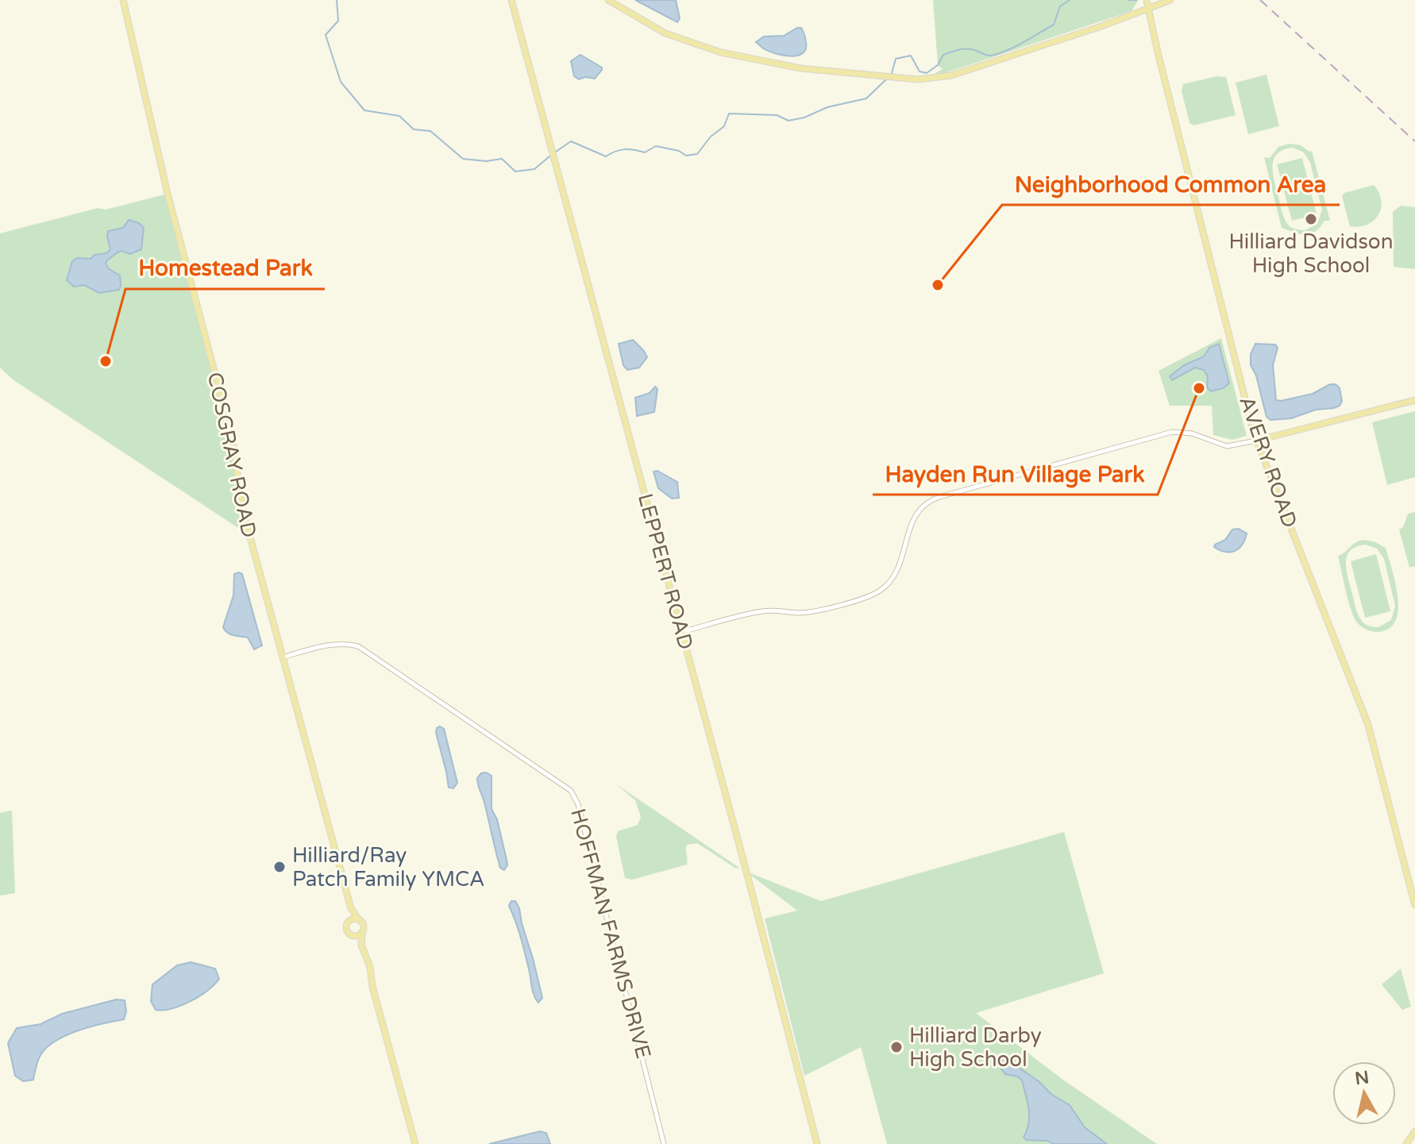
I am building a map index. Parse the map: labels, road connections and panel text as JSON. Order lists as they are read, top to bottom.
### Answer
{
  "streets": {
    "main road": ["COSGRAY ROAD", "AVERY ROAD", "LEPPERT ROAD"],
    "street": ["HOFFMAN FARMS DRIVE"]
  },
  "crossings": [
    ["COSGRAY ROAD", "HOFFMAN FARMS DRIVE"]
  ],
  "places": [
    "Hilliard Davidson High School",
    "Neighborhood Common Area",
    "Homestead Park",
    "Hayden Run Village Park",
    "Hilliard/Ray Patch Family YMCA",
    "Hilliard Darby High School"
  ],
  "north": "top"
}
